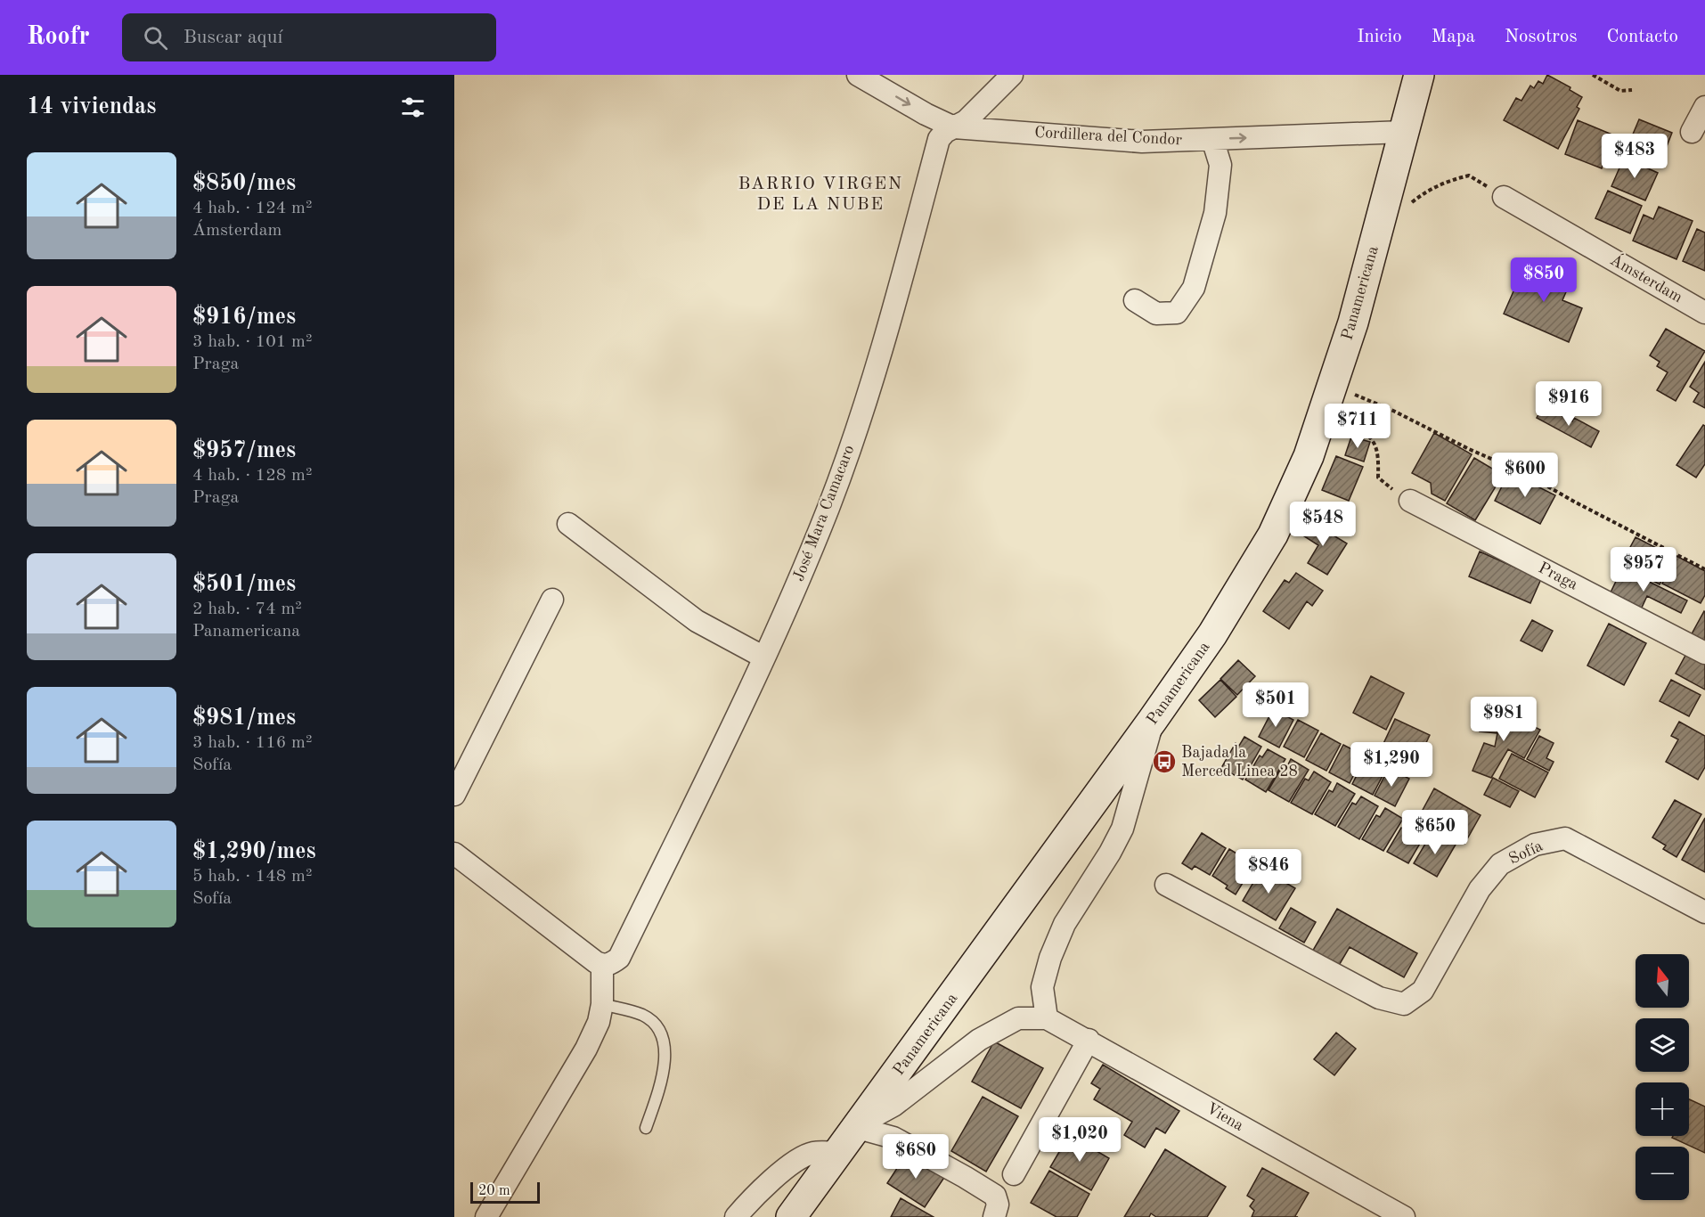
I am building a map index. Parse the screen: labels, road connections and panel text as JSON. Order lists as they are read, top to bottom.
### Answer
{
  "streets": {
    "main road": ["Panamericana"],
    "street": [
      "Cordillera del Condor",
      "Ámsterdam",
      "José Mara Camacaro",
      "Praga",
      "Sofía",
      "Viena"
    ]
  },
  "crossings": [
    ["Cordillera del Condor", "Panamericana"],
    ["Cordillera del Condor", "José Mara Camacaro"],
    ["Panamericana", "Viena"]
  ],
  "one_way": ["Cordillera del Condor"],
  "districts": ["BARRIO VIRGEN DE LA NUBE"],
  "places": {
    "bus stop": ["Bajada la Merced Linea 28"]
  },
  "scale_bar": "20 m",
  "north": "top",
  "page": {
    "header": "Roofr",
    "search": "Buscar aquí",
    "nav": [
      "Inicio",
      "Mapa",
      "Nosotros",
      "Contacto"
    ],
    "heading": "14 viviendas",
    "price": [
      "$483",
      "$850",
      "$916",
      "$711",
      "$600",
      "$548",
      "$957",
      "$501",
      "$981",
      "$1,290",
      "$650",
      "$846",
      "$1,020",
      "$680"
    ],
    "list": [
      {
        "name": "$850/mes",
        "note": "4 hab. · 124 m² · Ámsterdam"
      },
      {
        "name": "$916/mes",
        "note": "3 hab. · 101 m² · Praga"
      },
      {
        "name": "$957/mes",
        "note": "4 hab. · 128 m² · Praga"
      },
      {
        "name": "$501/mes",
        "note": "2 hab. · 74 m² · Panamericana"
      },
      {
        "name": "$981/mes",
        "note": "3 hab. · 116 m² · Sofía"
      },
      {
        "name": "$1,290/mes",
        "note": "5 hab. · 148 m² · Sofía"
      }
    ],
    "map_buttons": ["+", "−"],
    "scale": "20 m"
  }
}
